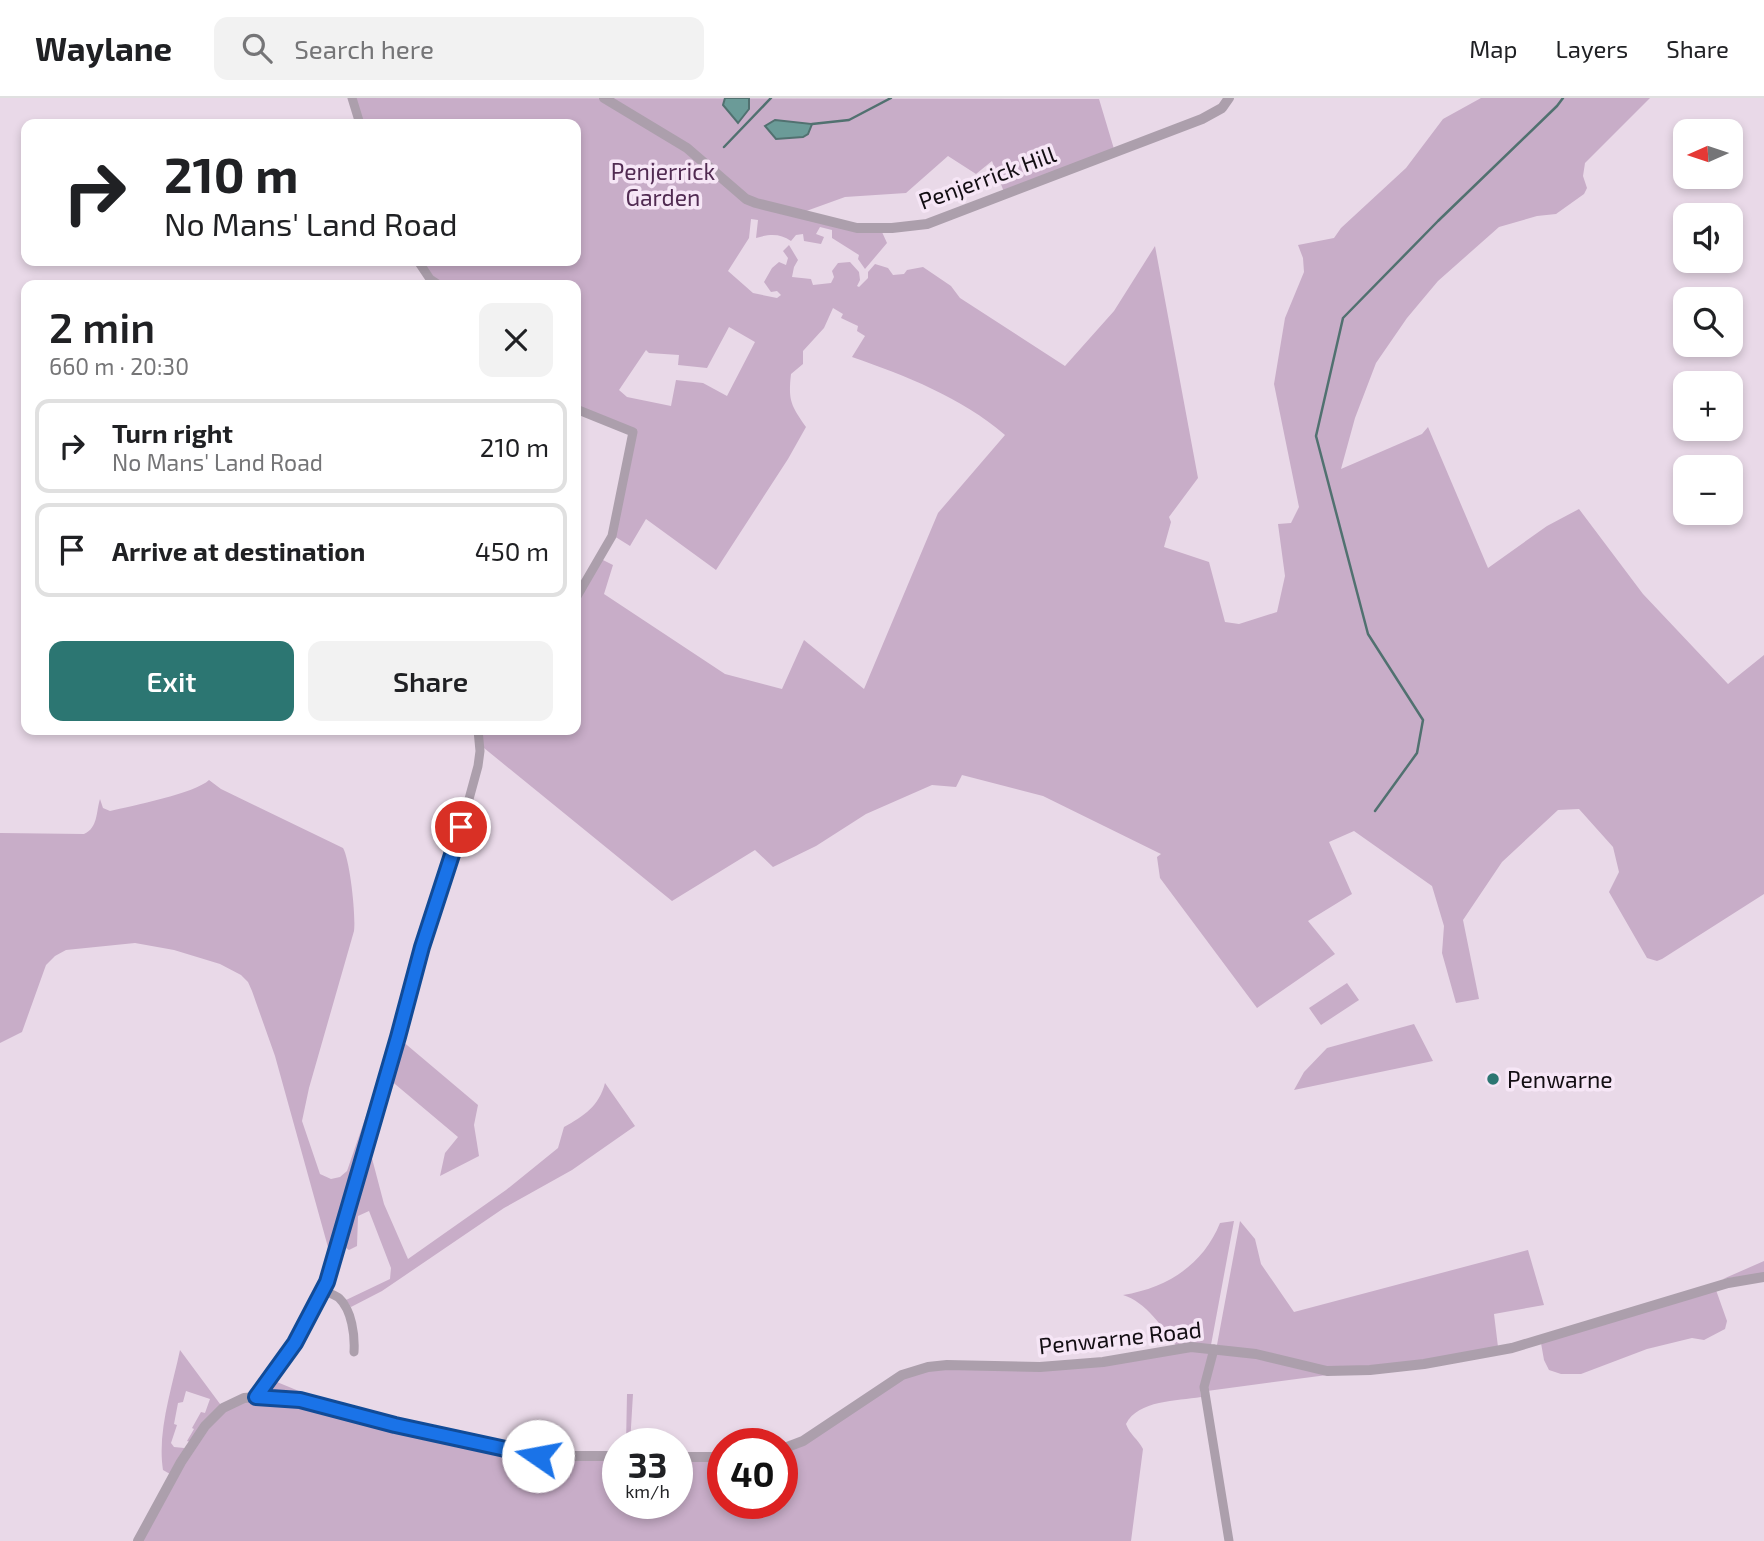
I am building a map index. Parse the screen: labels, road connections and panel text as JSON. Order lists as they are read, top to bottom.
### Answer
{
  "streets": {
    "street": ["Penjerrick Hill", "Penwarne Road"]
  },
  "parks": ["Penjerrick Garden"],
  "places": ["Penwarne"],
  "north": "left",
  "page": {
    "header": "Waylane",
    "search": "Search here",
    "nav": ["Map", "Layers", "Share"],
    "map_buttons": ["+", "−"],
    "turn": ["210 m", "No Mans' Land Road"],
    "heading": ["2 min", "660 m · 20:30"],
    "list": [
      {
        "name": "Turn right",
        "note": "No Mans' Land Road",
        "value": "210 m"
      },
      {
        "name": "Arrive at destination",
        "value": "450 m"
      }
    ],
    "buttons": ["Exit", "Share"],
    "speed": "33 km/h",
    "limit": "40"
  }
}
